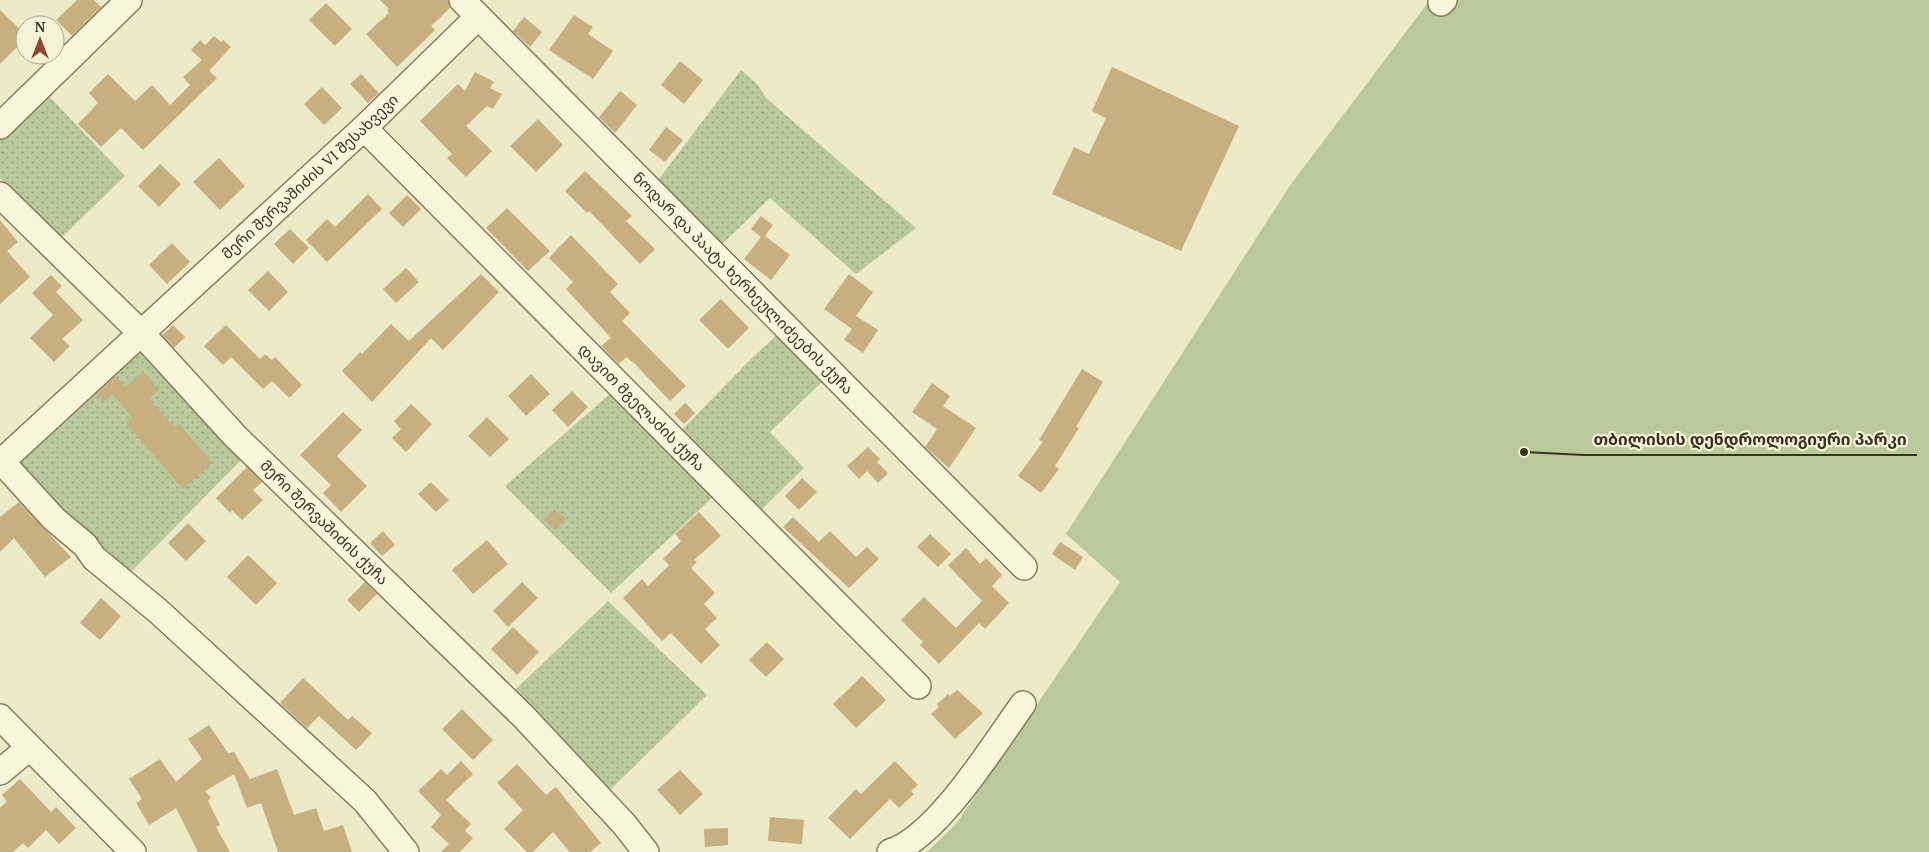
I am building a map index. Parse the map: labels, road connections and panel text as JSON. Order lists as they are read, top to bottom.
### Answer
{
  "streets": {
    "street": [
      "მერი შერვაშიძის VI შესახვევი",
      "ნოდარ და პაატა ხერხეულიძეების ქუჩა",
      "დავით მგელაძის ქუჩა",
      "მერი შერვაშიძის ქუჩა"
    ]
  },
  "crossings": [
    ["მერი შერვაშიძის VI შესახვევი", "ნოდარ და პაატა ხერხეულიძეების ქუჩა"],
    ["მერი შერვაშიძის VI შესახვევი", "დავით მგელაძის ქუჩა"],
    ["მერი შერვაშიძის VI შესახვევი", "მერი შერვაშიძის ქუჩა"]
  ],
  "places": ["თბილისის დენდროლოგიური პარკი"],
  "north": "top"
}
